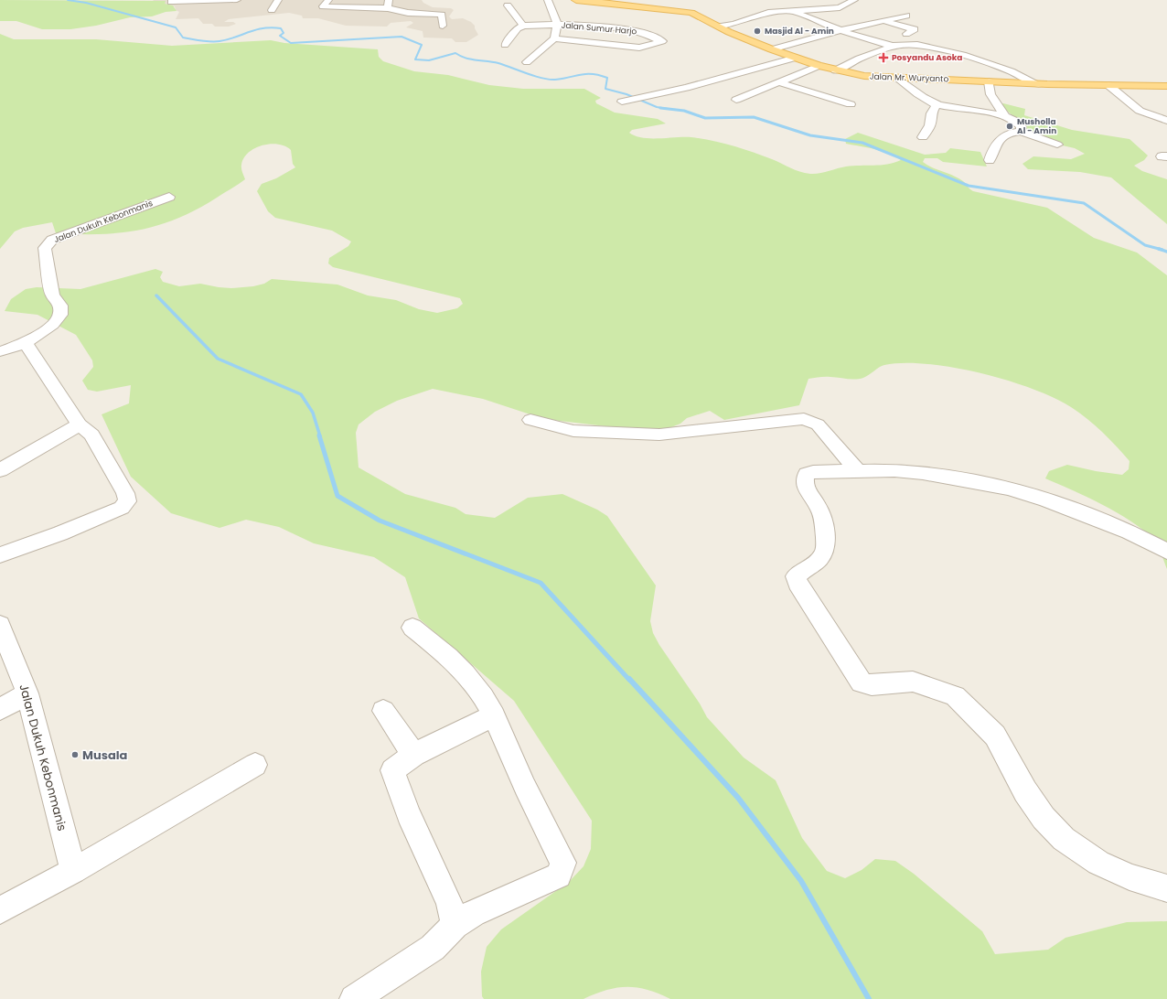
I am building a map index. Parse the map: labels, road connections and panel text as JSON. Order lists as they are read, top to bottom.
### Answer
{
  "streets": {
    "main road": ["Jalan Mr. Wuryanto"],
    "street": ["Jalan Sumur Harjo", "Jalan Dukuh Kebonmanis"]
  },
  "places": {
    "other": ["Masjid Al - Amin", "Musholla Al - Amin", "Musala"],
    "health": ["Posyandu Asoka"]
  }
}
